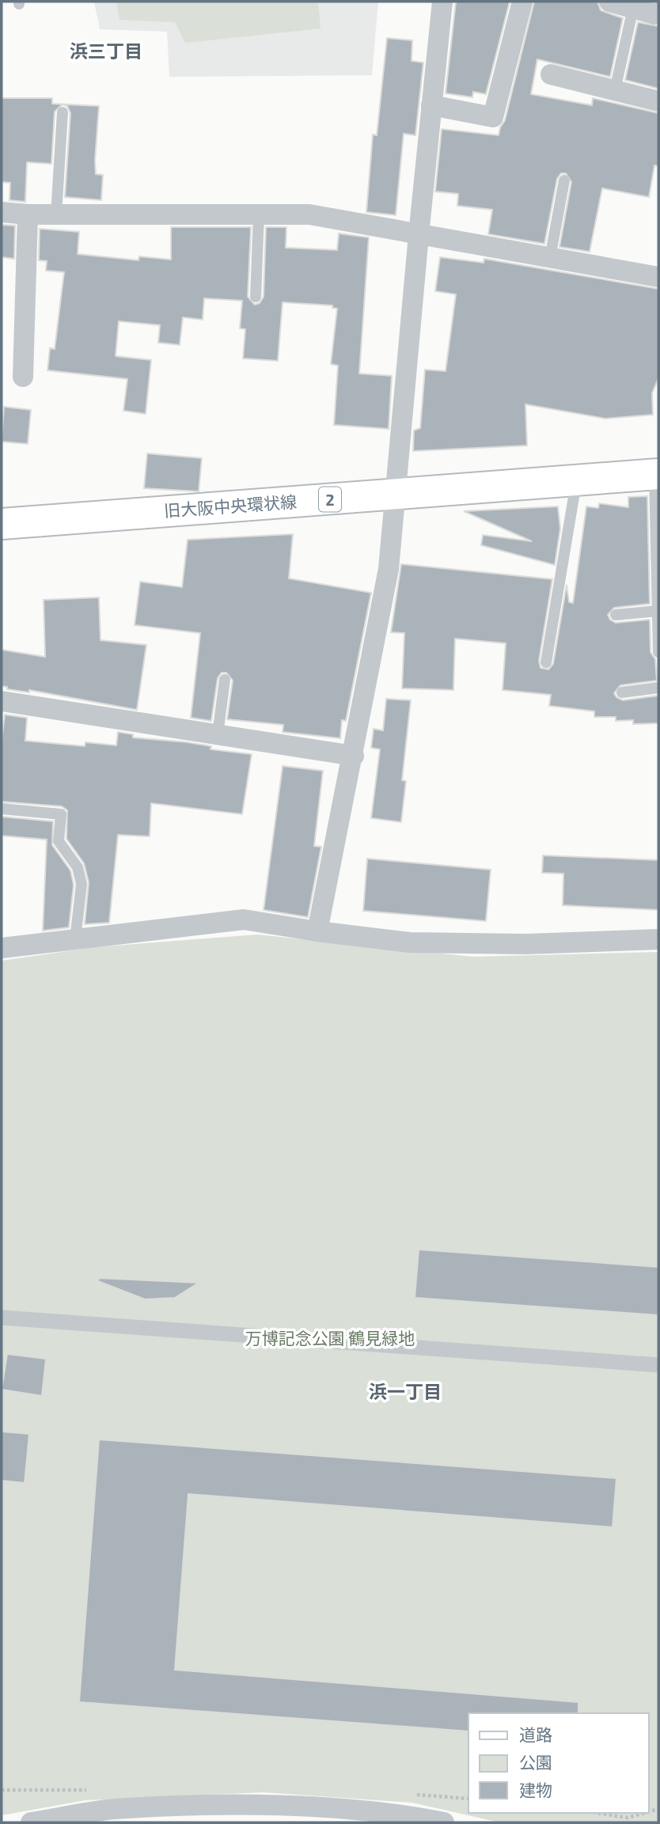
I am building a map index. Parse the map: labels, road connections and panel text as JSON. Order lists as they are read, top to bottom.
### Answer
{
  "streets": {
    "main road": ["2", "旧大阪中央環状線"]
  },
  "districts": ["浜三丁目", "浜一丁目"],
  "parks": ["万博記念公園 鶴見緑地"],
  "legend": ["道路", "公園", "建物"]
}
